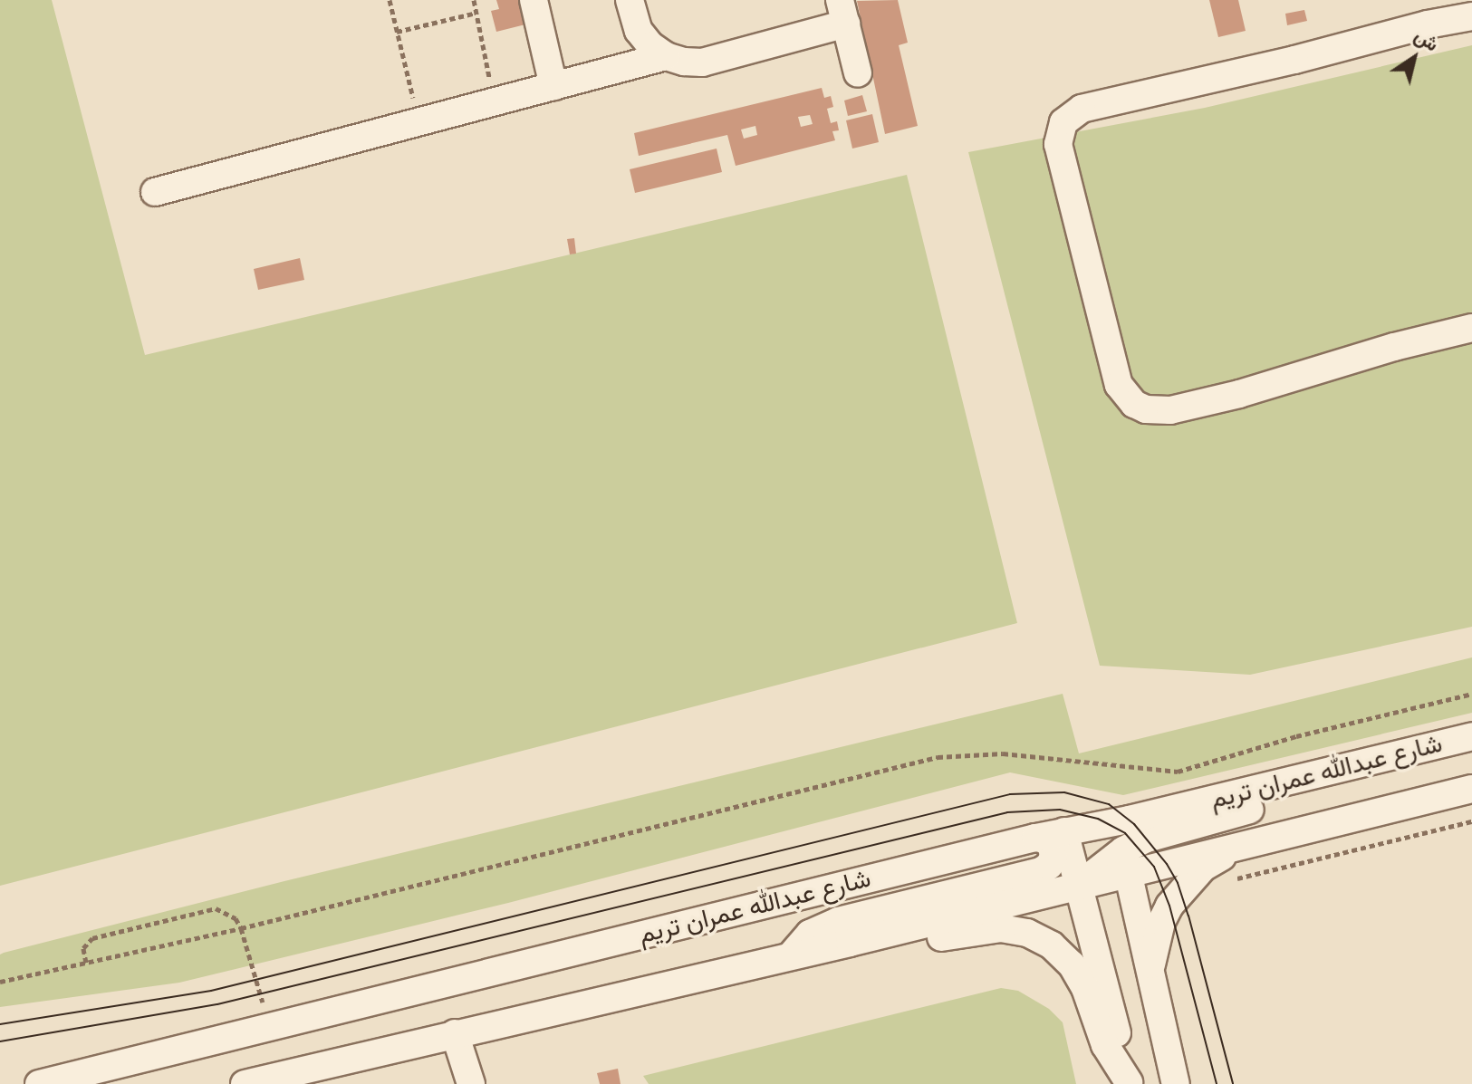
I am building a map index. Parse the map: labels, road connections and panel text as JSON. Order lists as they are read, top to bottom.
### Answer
{
  "streets": {
    "street": ["شارع عبدالله عمران تريم"]
  },
  "north": "top right"
}
